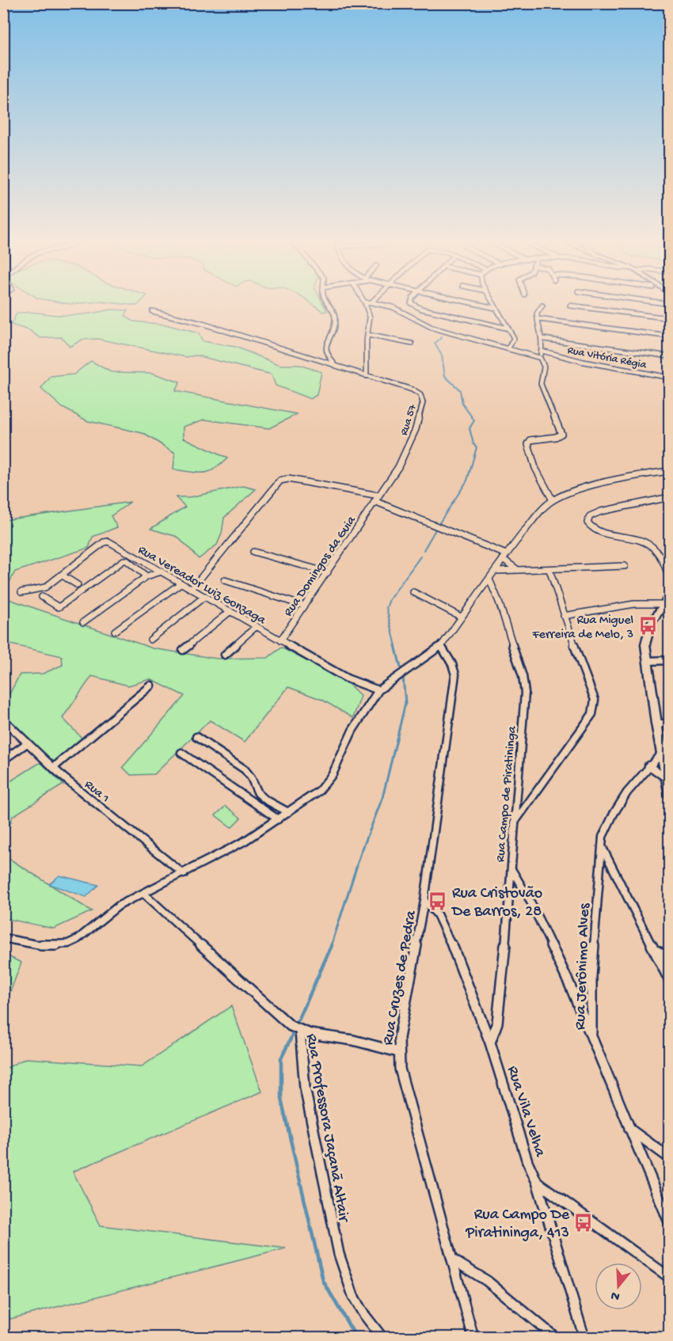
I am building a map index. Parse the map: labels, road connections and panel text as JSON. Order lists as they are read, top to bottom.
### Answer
{
  "streets": {
    "street": [
      "Rua Vitória Régia",
      "Rua 57",
      "Rua Domingos da Guia",
      "Rua Vereador Luiz Gonzaga",
      "Rua 1",
      "Rua Campo de Piratininga",
      "Rua Jerônimo Alves",
      "Rua Cruzes de Pedra",
      "Rua Vila Velha",
      "Rua Professora Jaçanã Altair"
    ]
  },
  "crossings": [
    ["Rua 57", "Rua Domingos da Guia"],
    ["Rua Domingos da Guia", "Rua Vereador Luiz Gonzaga"],
    ["Rua Campo de Piratininga", "Rua Vila Velha"],
    ["Rua Cruzes de Pedra", "Rua Vila Velha"]
  ],
  "places": {
    "bus stop": ["Rua Miguel Ferreira de Melo, 3", "Rua Cristovão De Barros, 28", "Rua Campo De Piratininga, 413"]
  },
  "north": "bottom"
}
